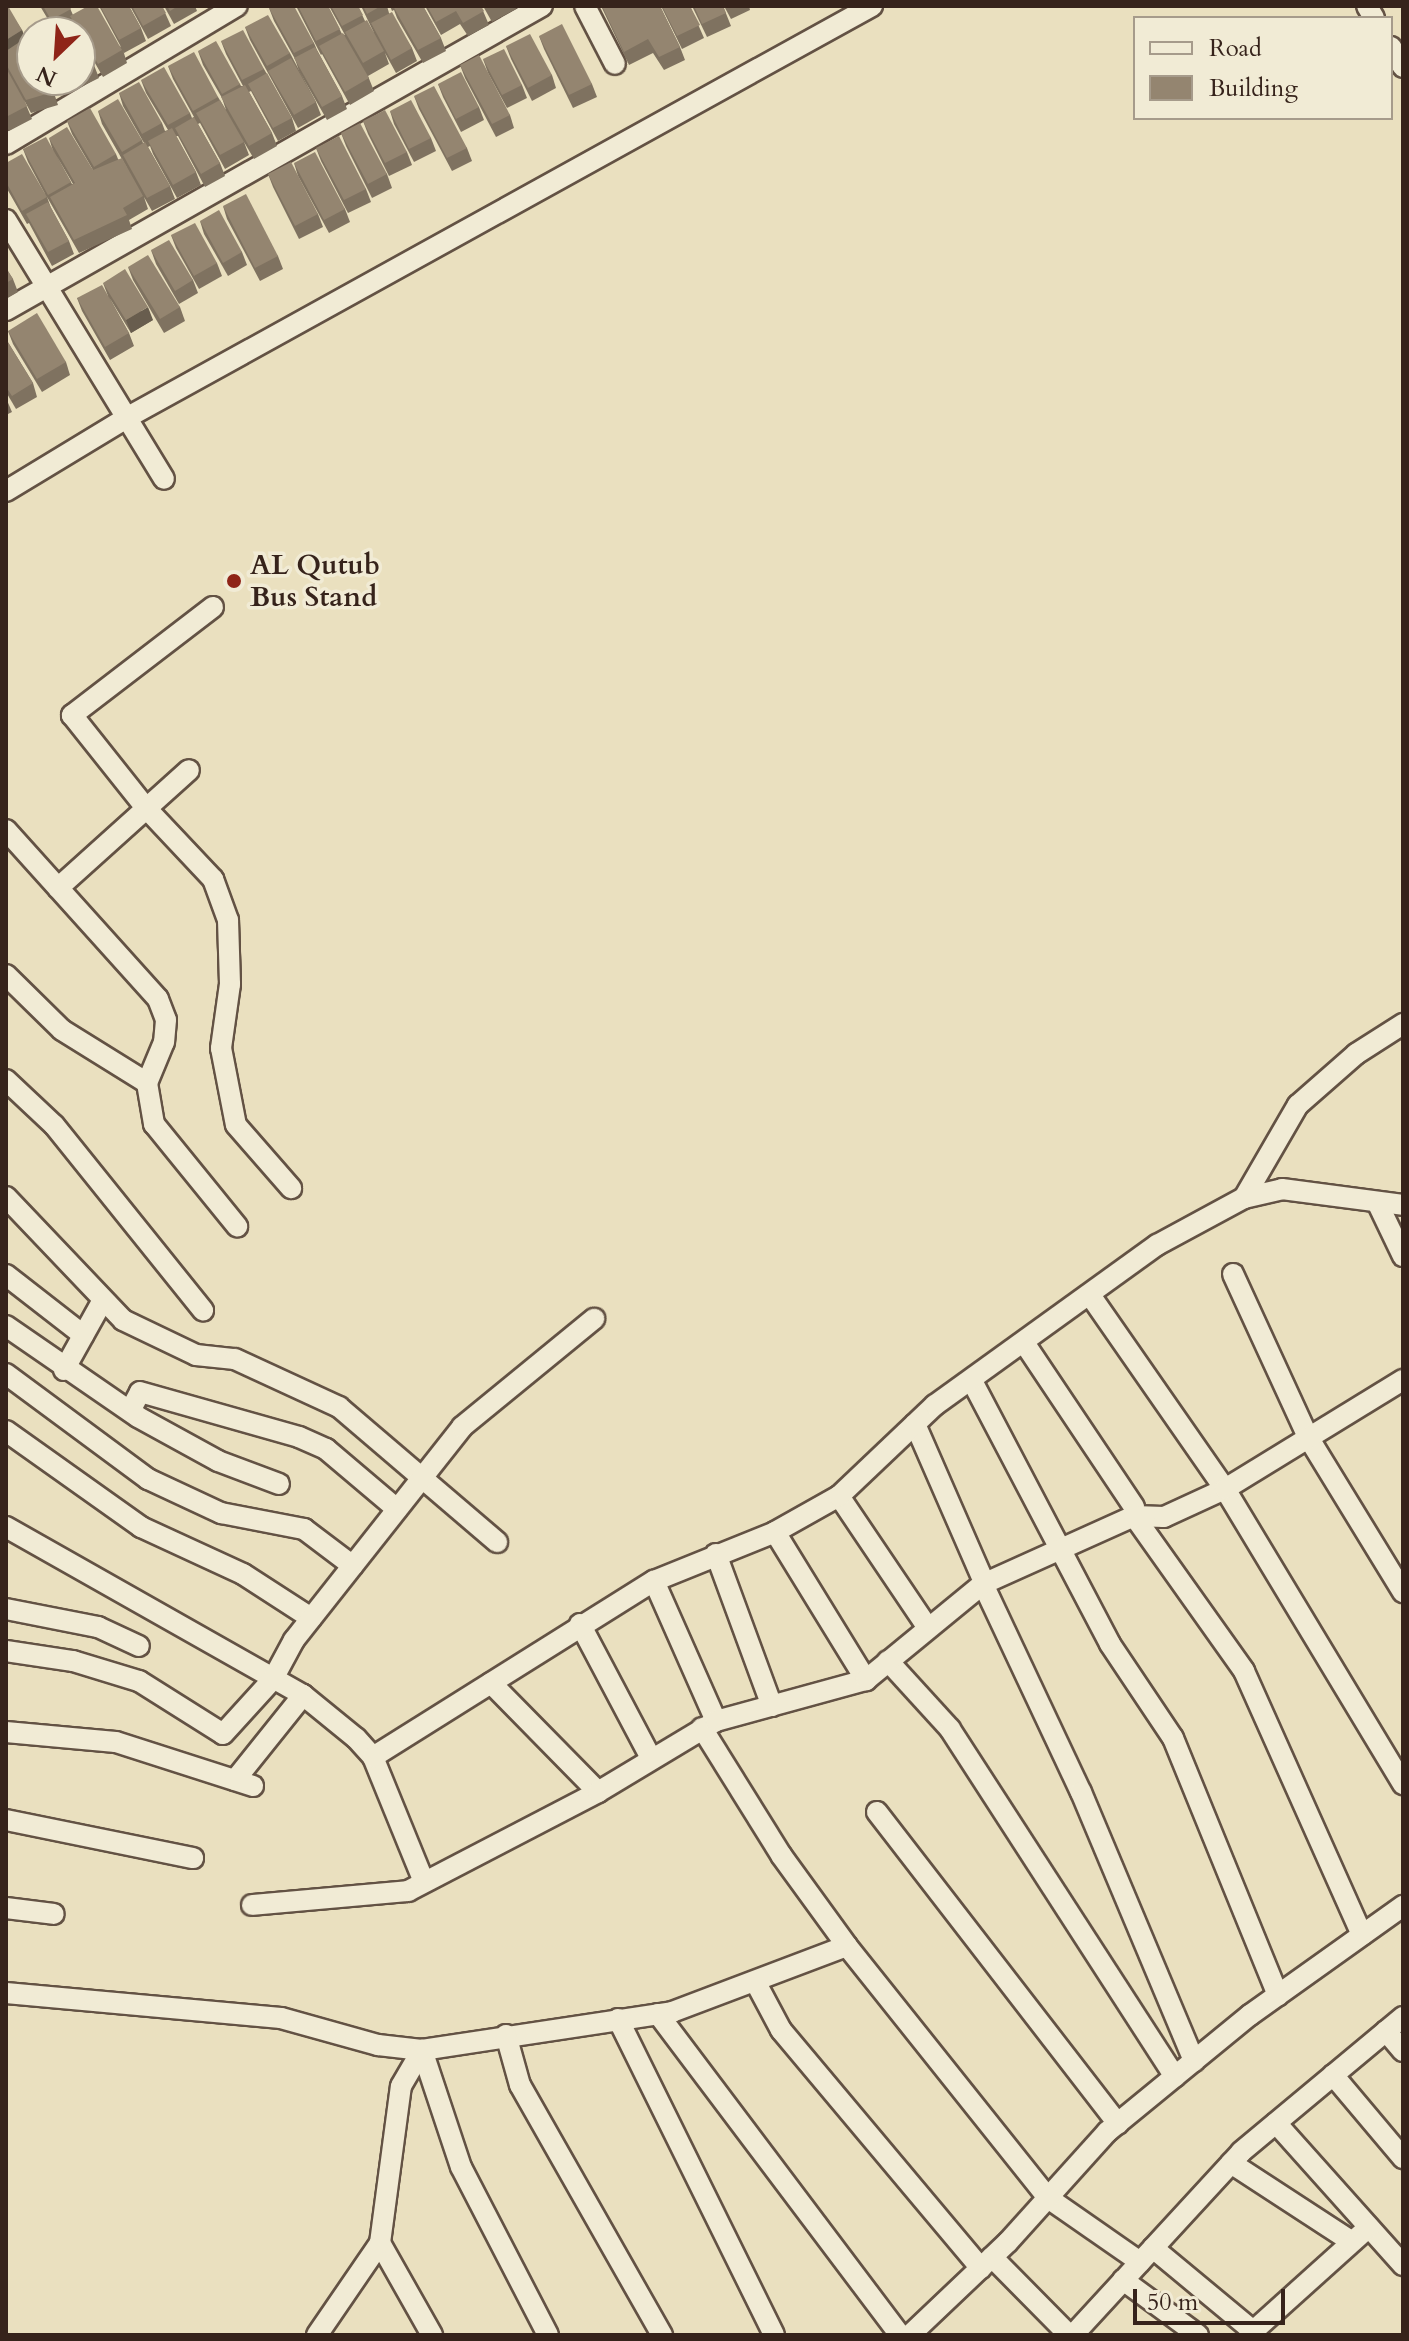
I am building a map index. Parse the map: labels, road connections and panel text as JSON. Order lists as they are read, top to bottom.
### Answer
{
  "places": ["AL Qutub Bus Stand"],
  "legend": ["Road", "Building"],
  "scale_bar": "50 m",
  "north": "bottom left"
}
